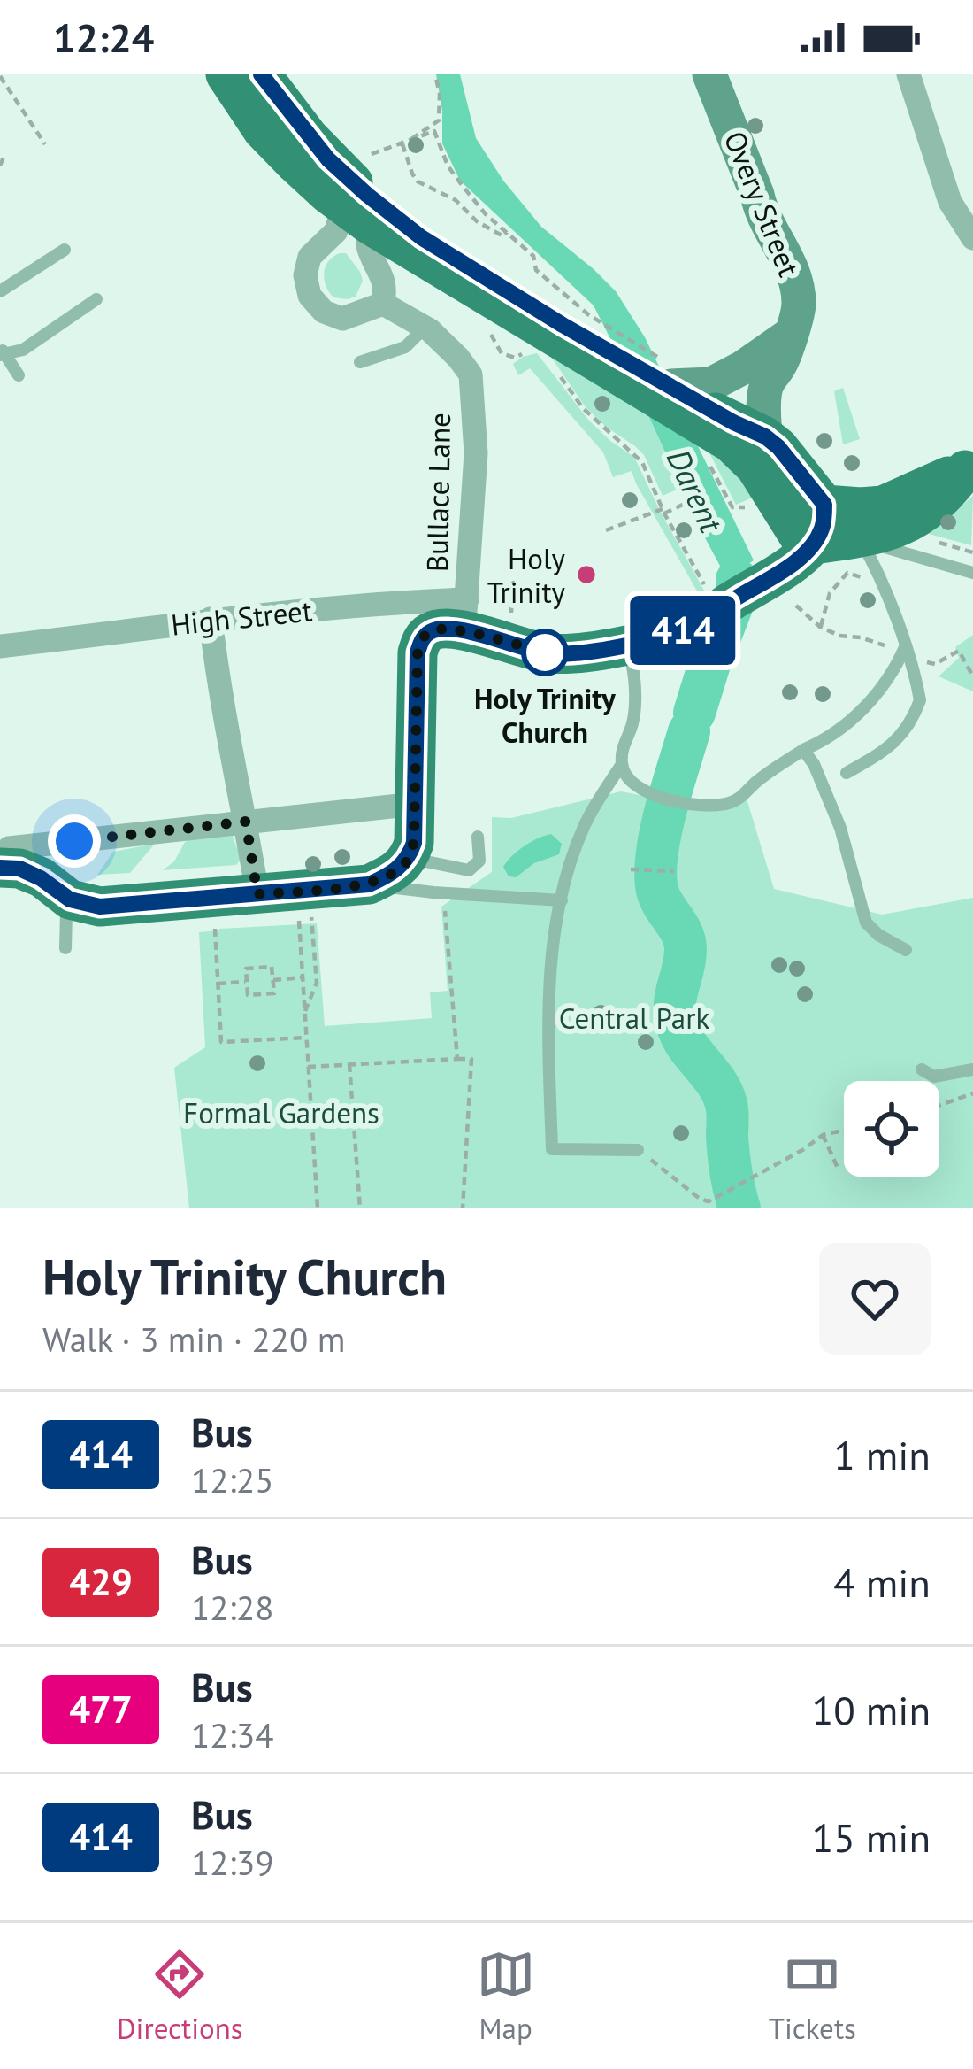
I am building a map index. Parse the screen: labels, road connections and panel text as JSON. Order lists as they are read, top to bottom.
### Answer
{
  "streets": {
    "main road": ["High Street"],
    "street": ["Overy Street", "Bullace Lane"]
  },
  "crossings": [
    ["Bullace Lane", "High Street"]
  ],
  "water": ["Darent"],
  "parks": ["Central Park", "Formal Gardens"],
  "places": ["Holy Trinity", "Holy Trinity Church"],
  "lines": ["bus line 414"],
  "page": {
    "status": "12:24",
    "on_map": "414",
    "heading": ["Holy Trinity Church", "Walk · 3 min · 220 m"],
    "list": [
      {
        "mark": "414",
        "name": "Bus",
        "note": "12:25",
        "value": "1 min"
      },
      {
        "mark": "429",
        "name": "Bus",
        "note": "12:28",
        "value": "4 min"
      },
      {
        "mark": "477",
        "name": "Bus",
        "note": "12:34",
        "value": "10 min"
      },
      {
        "mark": "414",
        "name": "Bus",
        "note": "12:39",
        "value": "15 min"
      }
    ],
    "tabs": ["Directions", "Map", "Tickets"]
  }
}
